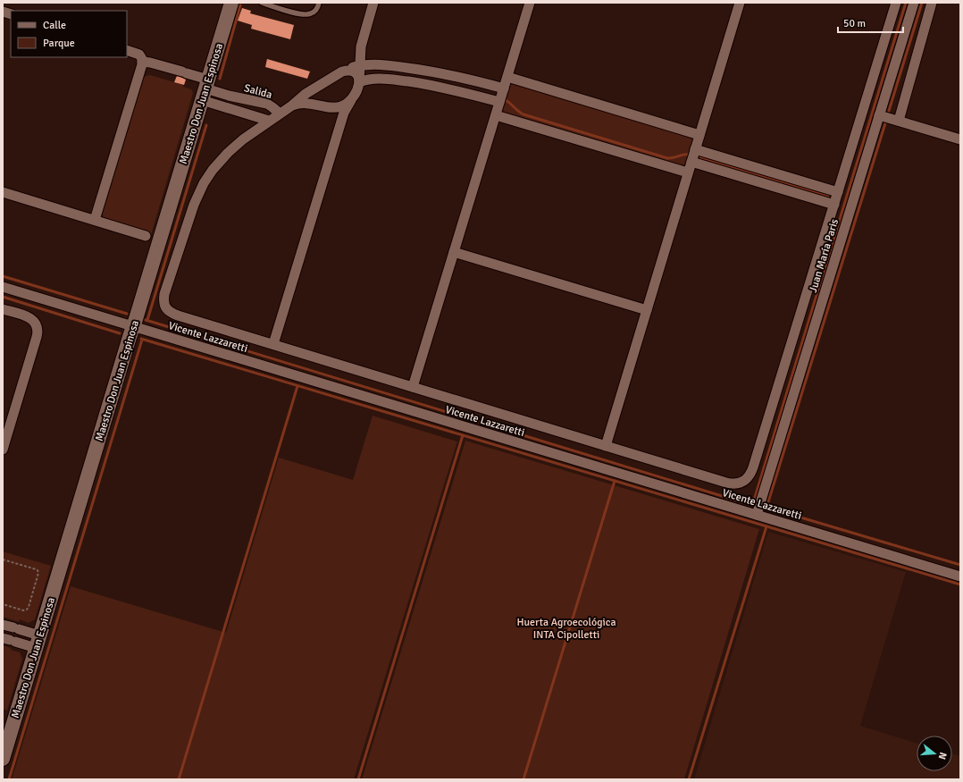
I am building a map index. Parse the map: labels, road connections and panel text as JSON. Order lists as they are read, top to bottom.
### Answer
{
  "streets": {
    "main road": ["Maestro Don Juan Espinosa"],
    "street": ["Salida", "Juan María Paris", "Vicente Lazzaretti"]
  },
  "crossings": [
    ["Salida", "Maestro Don Juan Espinosa"],
    ["Maestro Don Juan Espinosa", "Vicente Lazzaretti"],
    ["Juan María Paris", "Vicente Lazzaretti"]
  ],
  "parks": ["Huerta Agroecológica INTA Cipolletti"],
  "legend": ["Calle", "Parque"],
  "scale_bar": "50 m",
  "north": "right"
}
